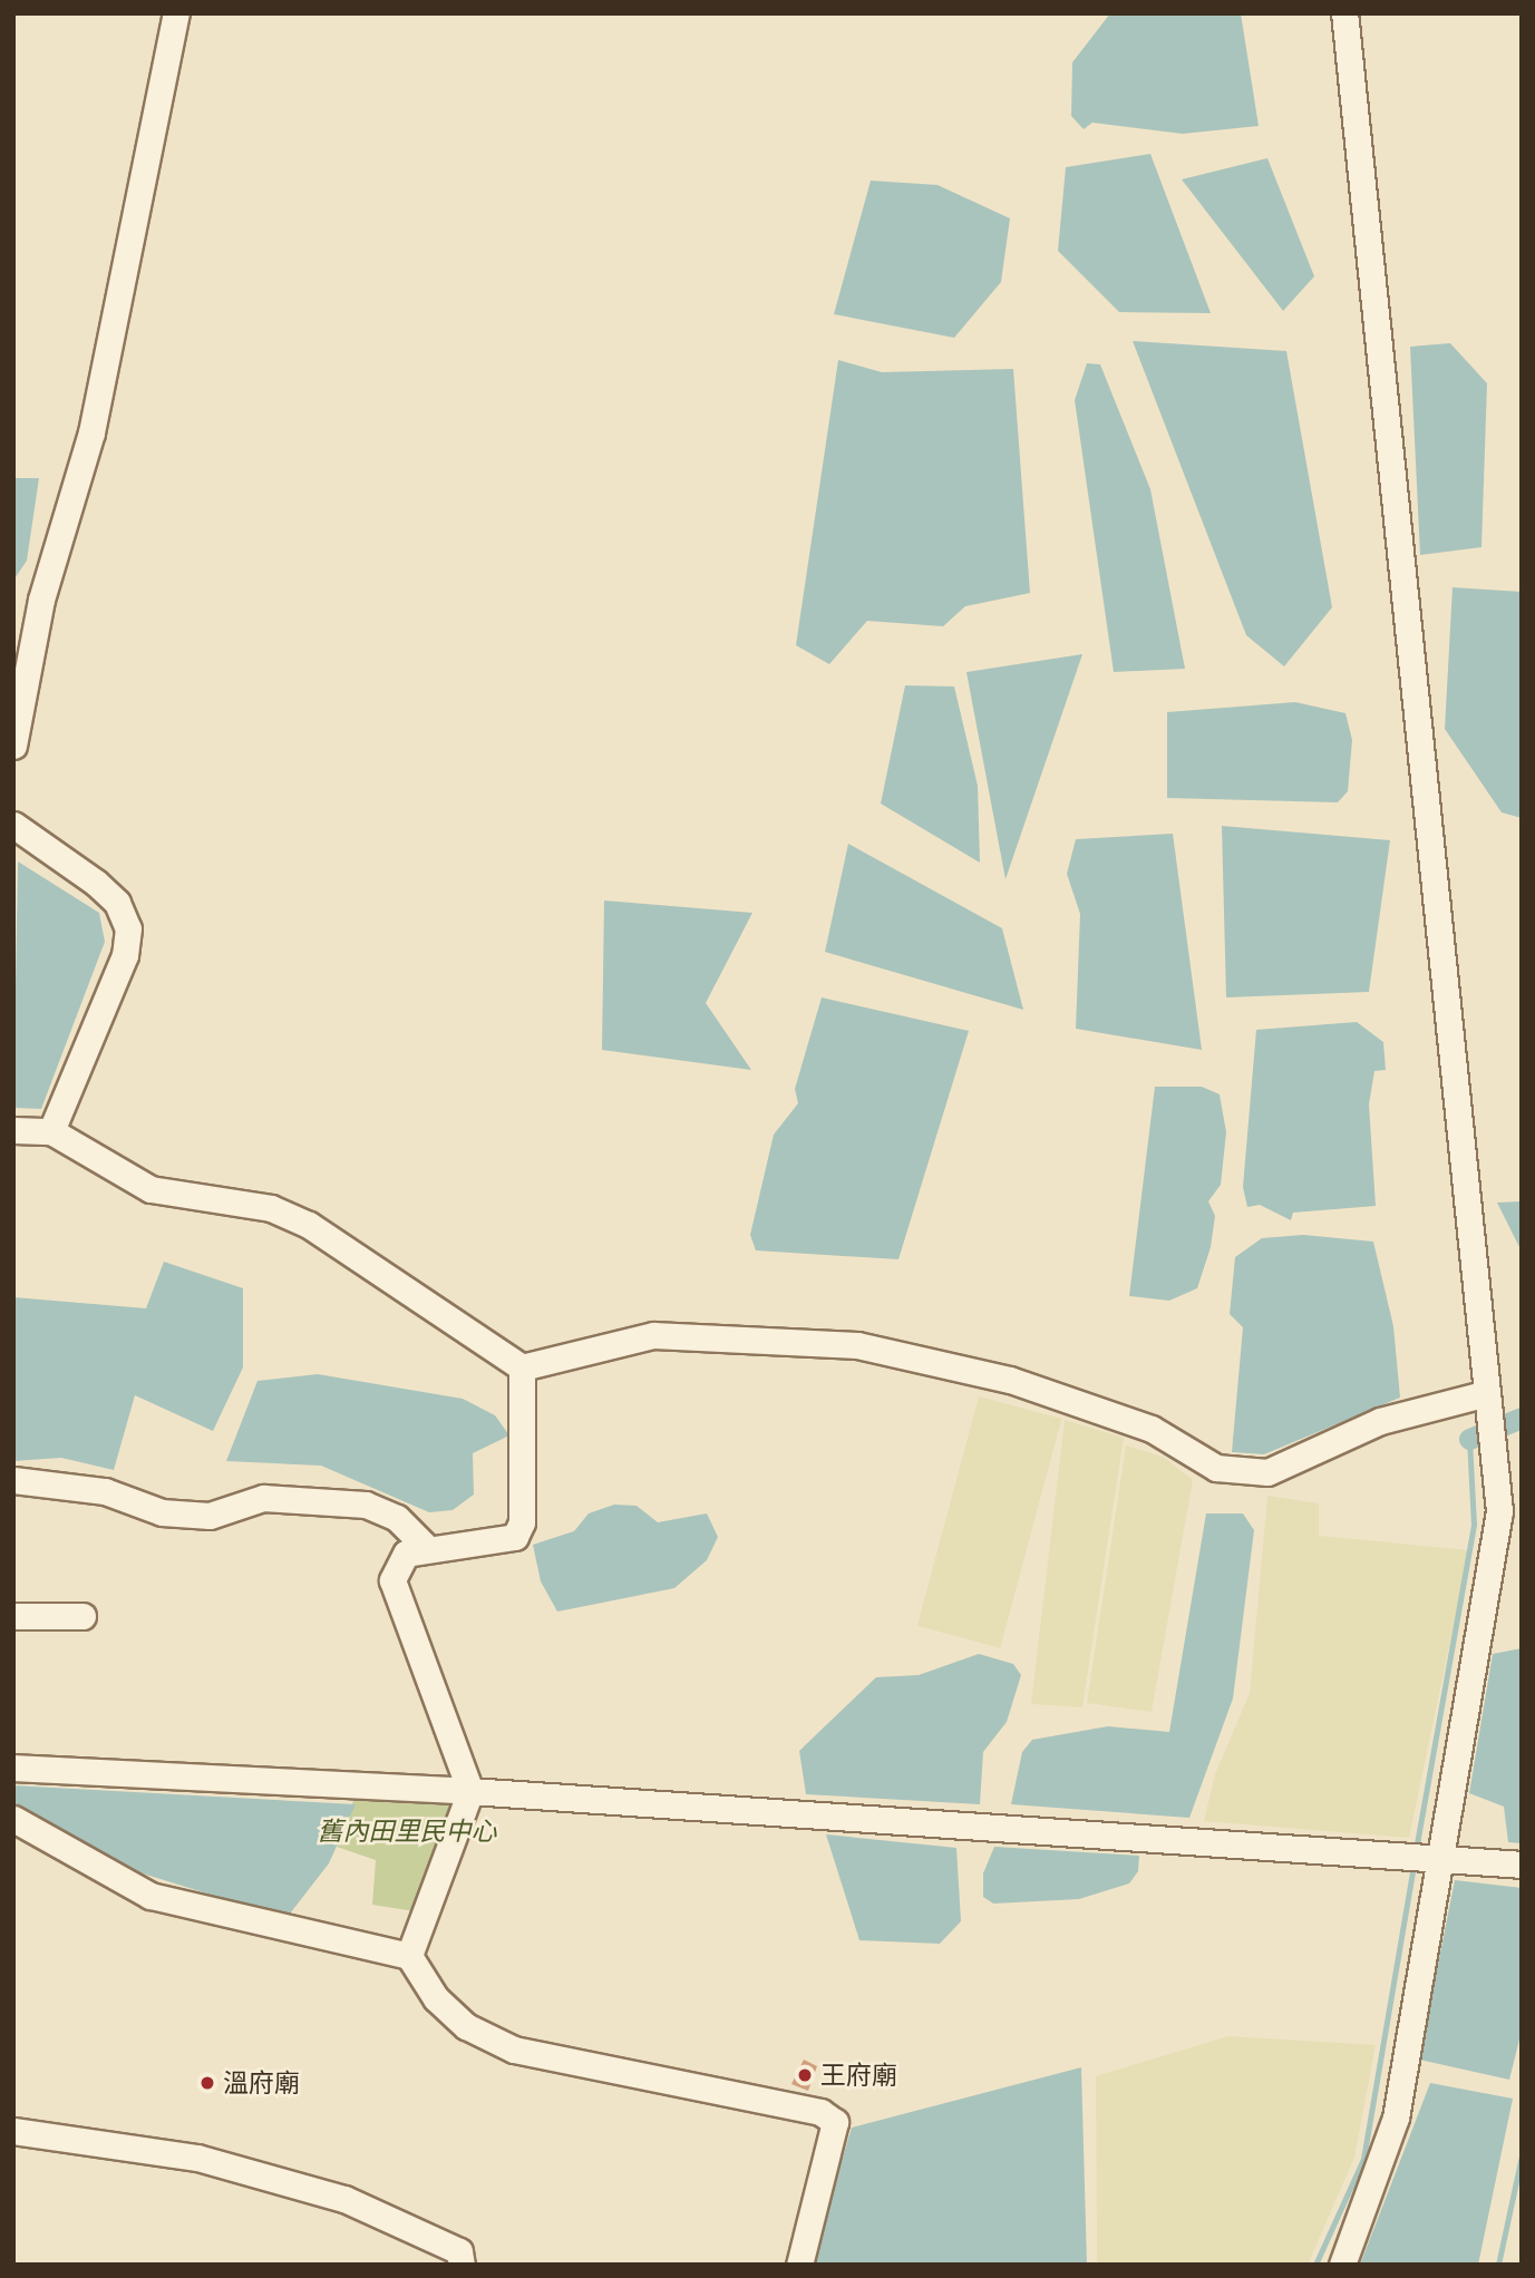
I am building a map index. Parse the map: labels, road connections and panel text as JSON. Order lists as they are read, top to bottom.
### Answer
{
  "parks": ["舊內田里民中心"],
  "places": ["王府廟", "溫府廟"]
}
